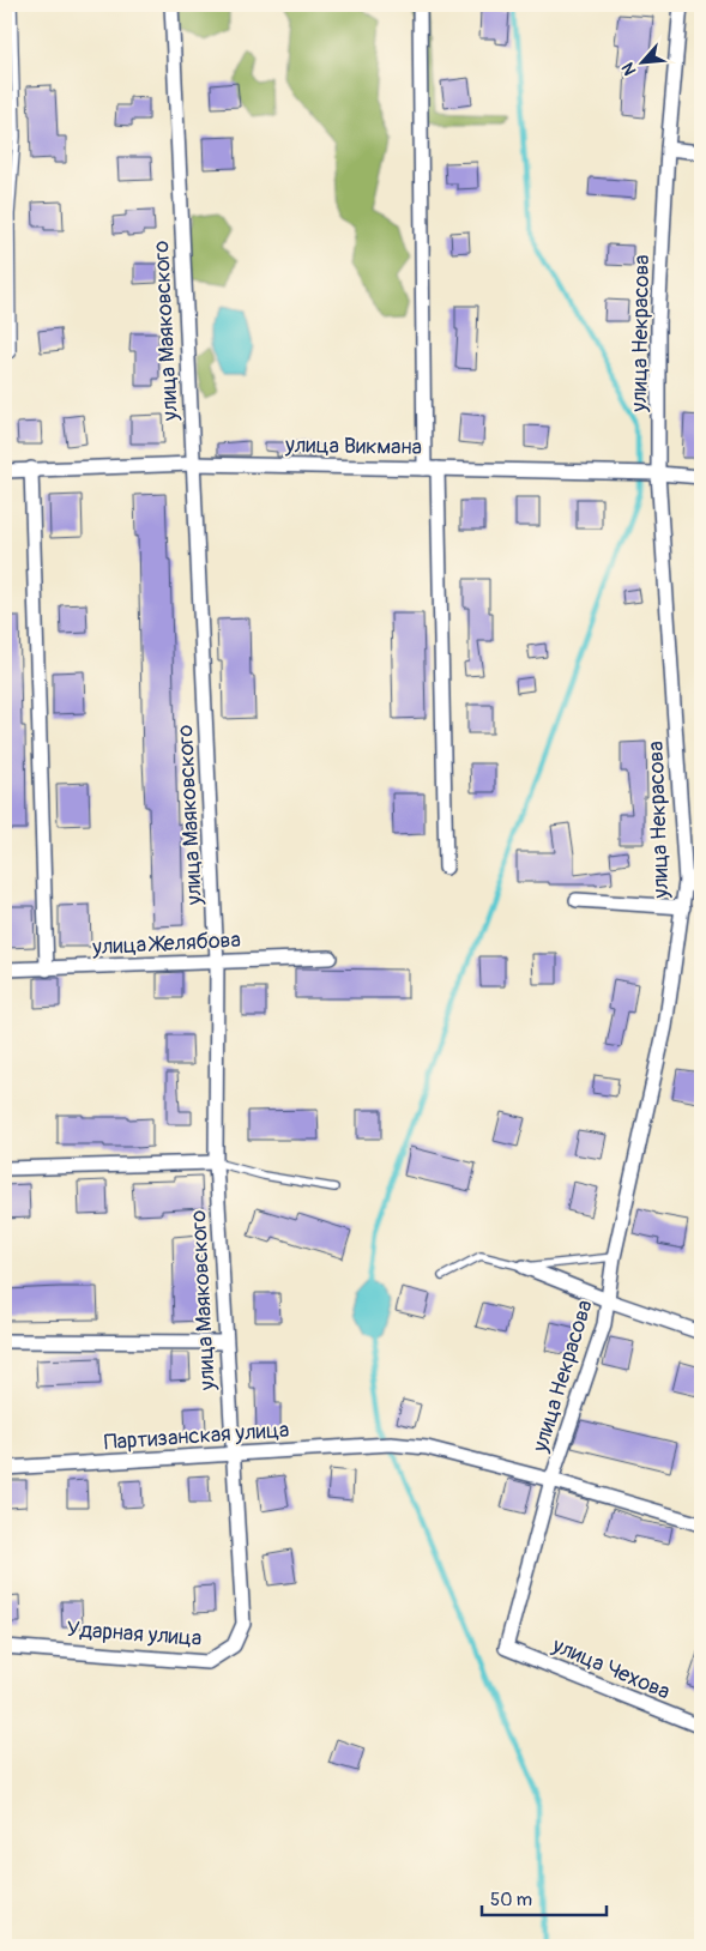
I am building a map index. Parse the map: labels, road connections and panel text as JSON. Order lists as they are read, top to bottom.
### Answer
{
  "streets": {
    "street": [
      "улица Маяковского",
      "улица Некрасова",
      "улица Викмана",
      "улица Желябова",
      "Партизанская улица",
      "Ударная улица",
      "улица Чехова"
    ]
  },
  "crossings": [
    ["улица Маяковского", "улица Викмана"],
    ["улица Маяковского", "улица Желябова"],
    ["улица Маяковского", "Партизанская улица"],
    ["улица Маяковского", "Ударная улица"],
    ["улица Некрасова", "улица Викмана"],
    ["улица Некрасова", "Партизанская улица"],
    ["улица Некрасова", "улица Чехова"]
  ],
  "scale_bar": "50 m",
  "north": "bottom left"
}
